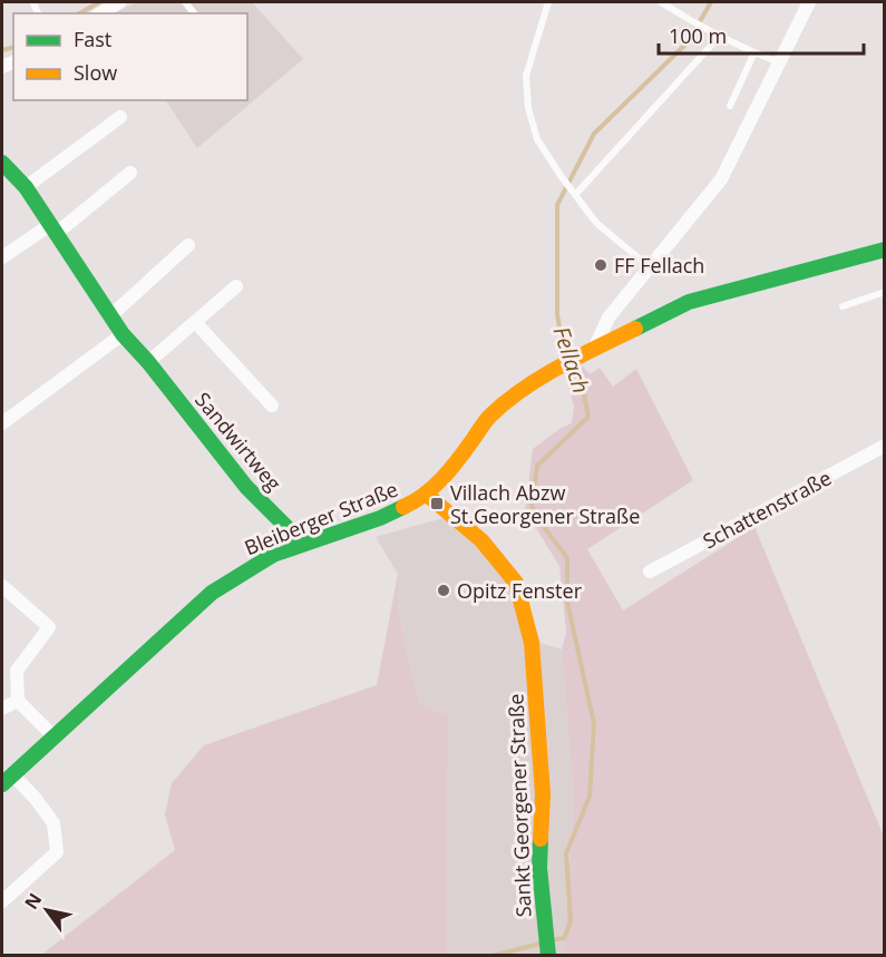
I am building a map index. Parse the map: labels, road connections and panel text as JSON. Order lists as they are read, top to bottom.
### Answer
{
  "streets": {
    "main road": ["Sandwirtweg", "Bleiberger Straße", "Sankt Georgener Straße"],
    "street": ["Schattenstraße"]
  },
  "crossings": [
    ["Sandwirtweg", "Bleiberger Straße"],
    ["Bleiberger Straße", "Sankt Georgener Straße"]
  ],
  "water": ["Fellach"],
  "places": {
    "other": ["FF Fellach", "Opitz Fenster"],
    "transit": ["Villach Abzw St.Georgener Straße"]
  },
  "legend": ["Fast", "Slow"],
  "scale_bar": "100 m",
  "north": "top left"
}
